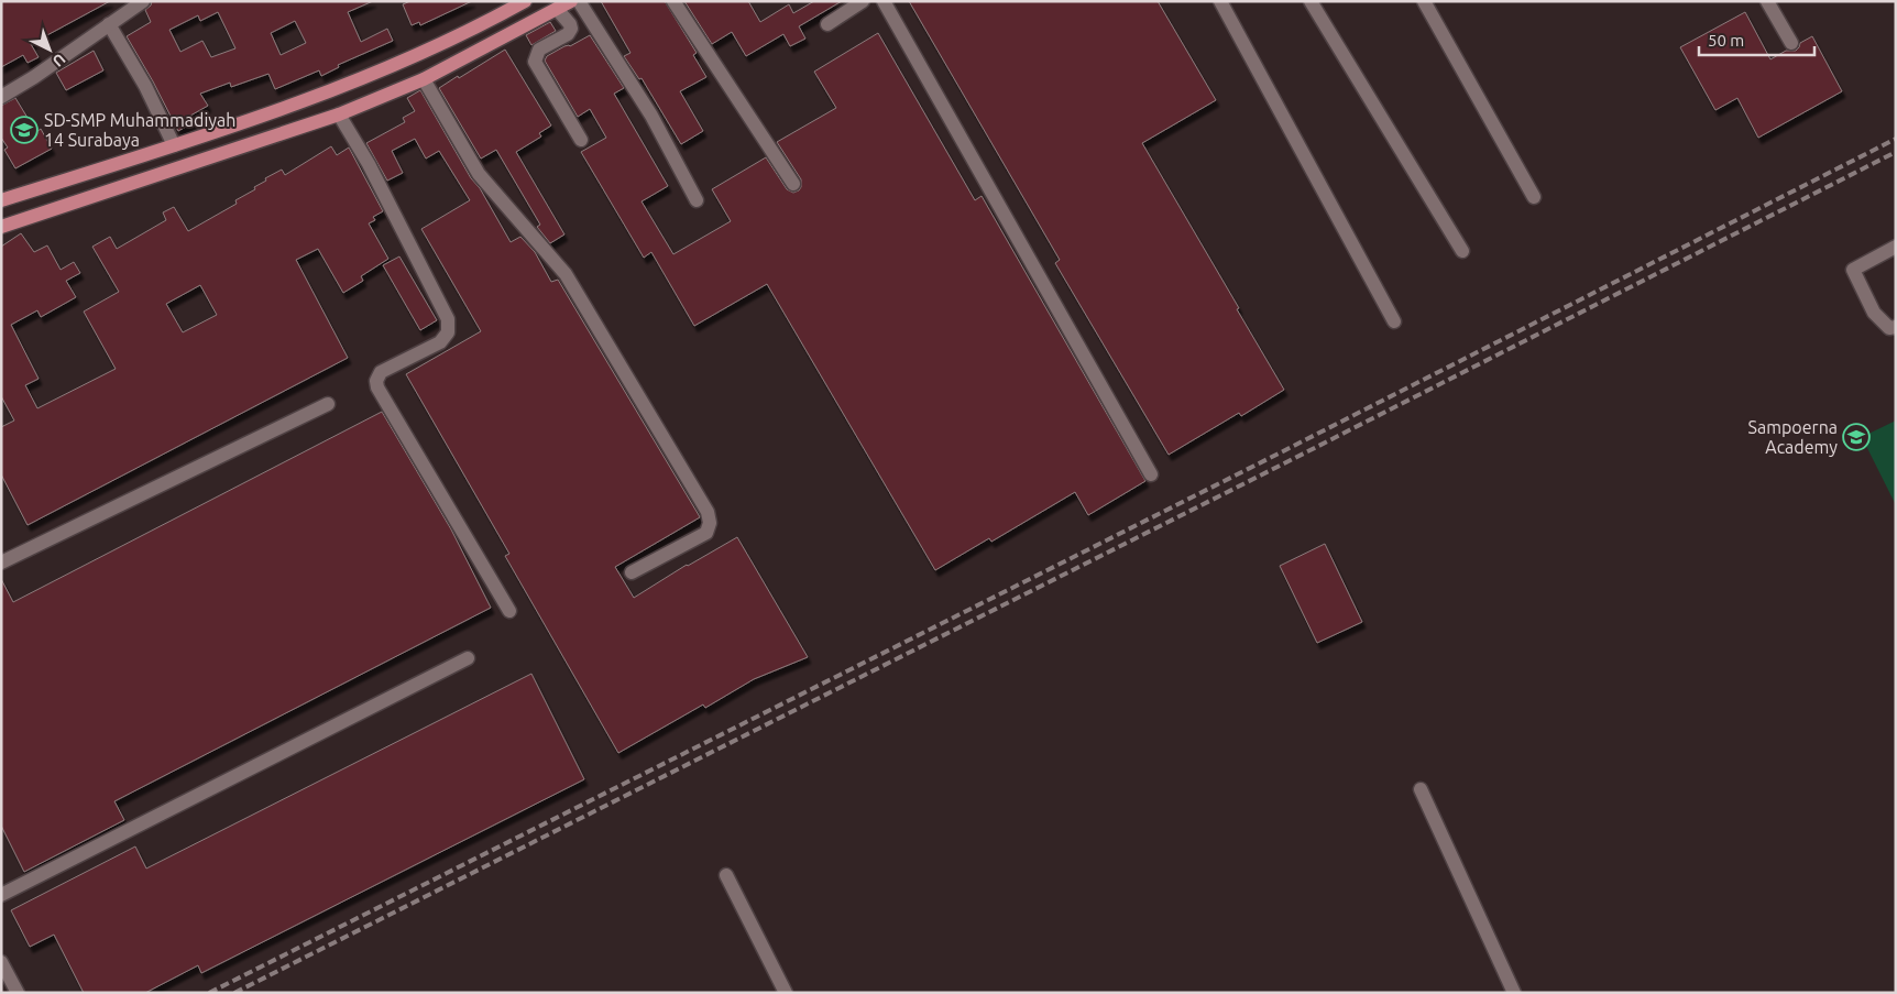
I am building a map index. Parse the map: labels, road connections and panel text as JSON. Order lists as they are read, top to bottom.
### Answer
{
  "places": {
    "school or university": ["SD-SMP Muhammadiyah 14 Surabaya", "Sampoerna Academy"]
  },
  "scale_bar": "50 m",
  "north": "bottom right"
}
